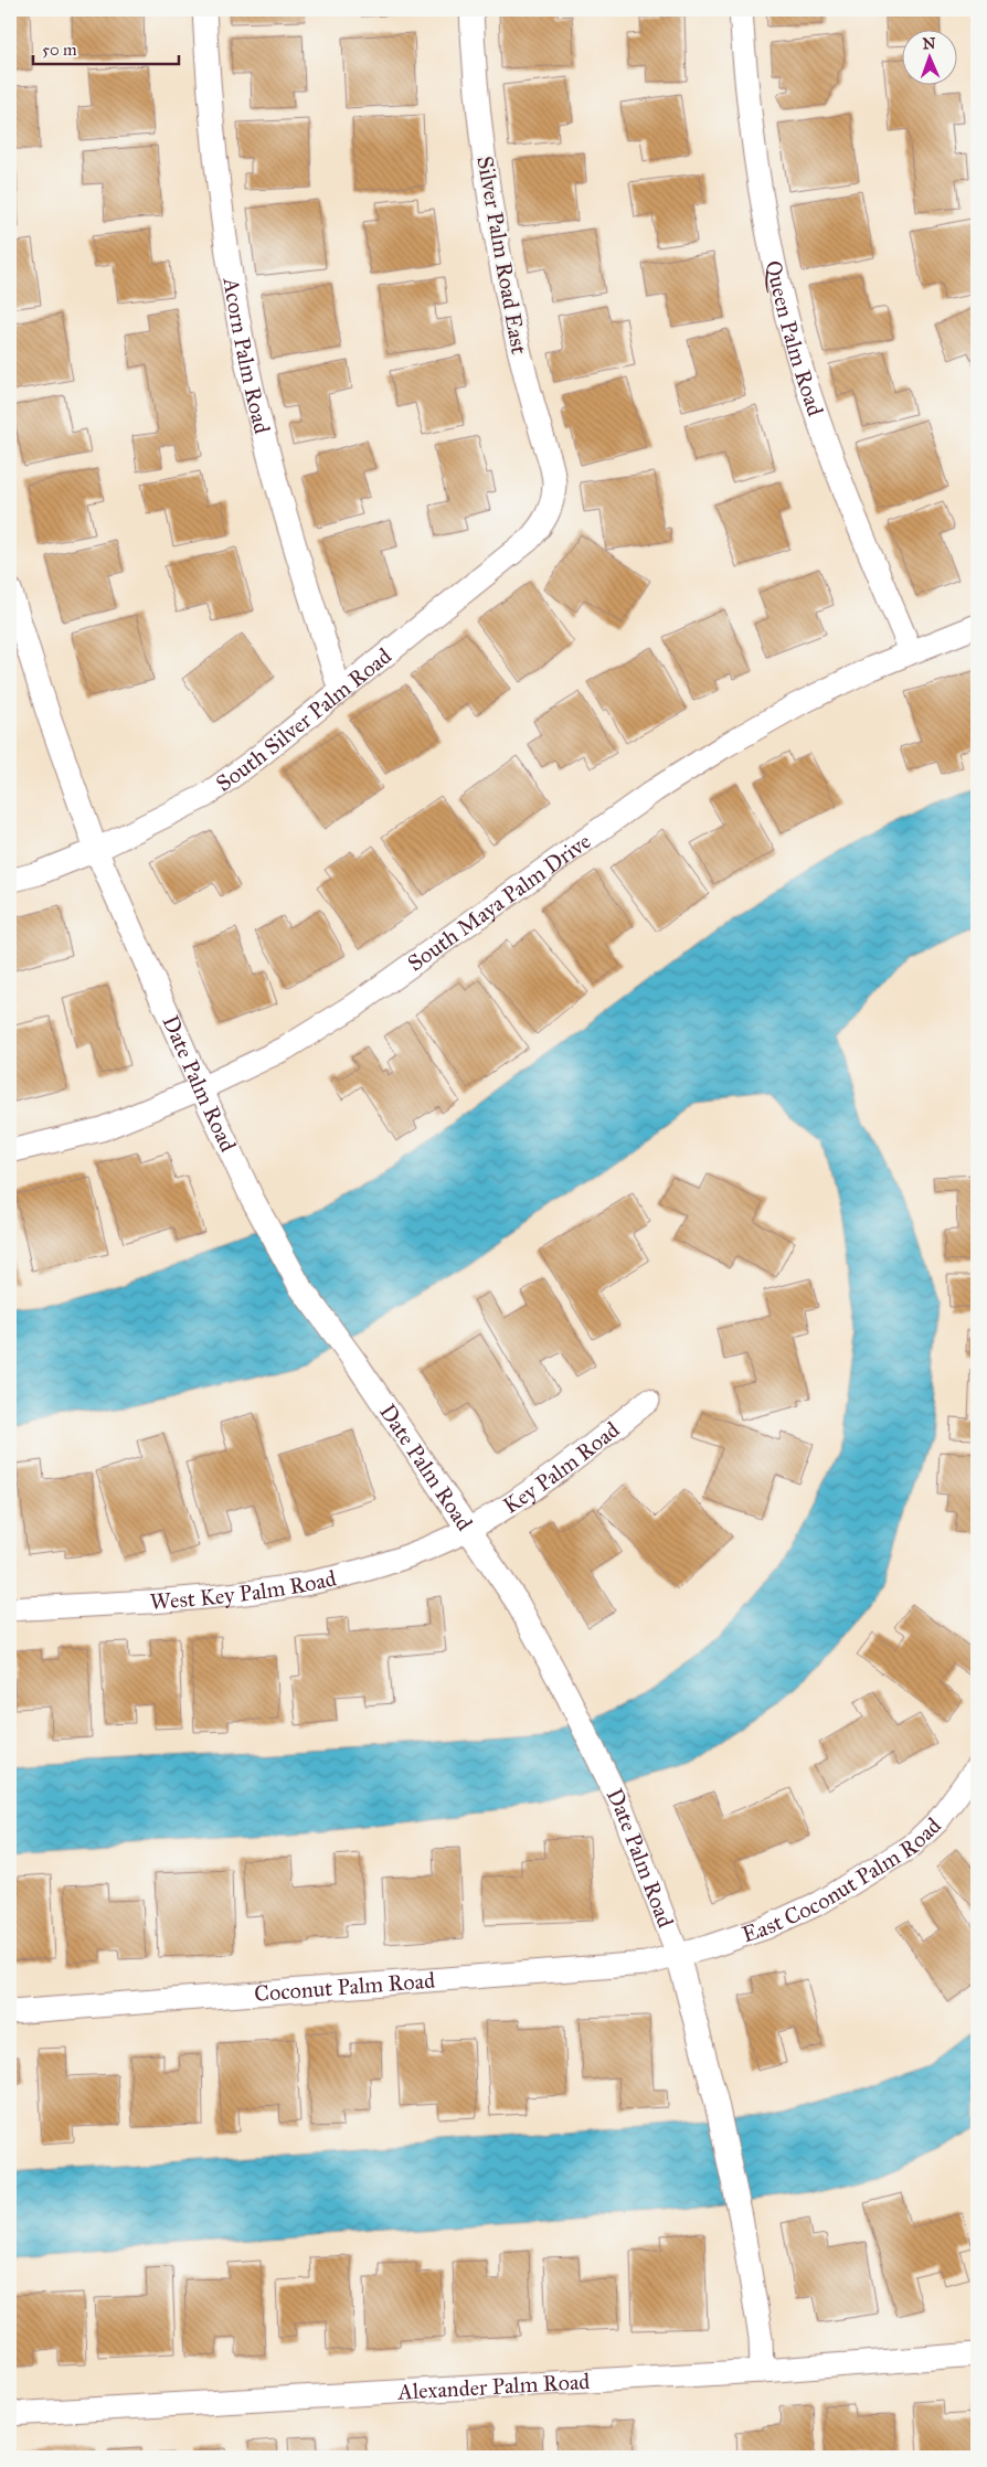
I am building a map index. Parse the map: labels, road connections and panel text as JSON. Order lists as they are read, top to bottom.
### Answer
{
  "streets": {
    "street": [
      "Silver Palm Road East",
      "Queen Palm Road",
      "Acorn Palm Road",
      "South Silver Palm Road",
      "South Maya Palm Drive",
      "Date Palm Road",
      "Key Palm Road",
      "West Key Palm Road",
      "East Coconut Palm Road",
      "Coconut Palm Road",
      "Alexander Palm Road"
    ]
  },
  "crossings": [
    ["Silver Palm Road East", "South Silver Palm Road"],
    ["Queen Palm Road", "South Maya Palm Drive"],
    ["Acorn Palm Road", "South Silver Palm Road"],
    ["South Silver Palm Road", "Date Palm Road"],
    ["South Maya Palm Drive", "Date Palm Road"],
    ["Date Palm Road", "Key Palm Road"],
    ["Date Palm Road", "West Key Palm Road"],
    ["Date Palm Road", "East Coconut Palm Road"],
    ["Date Palm Road", "Coconut Palm Road"],
    ["Date Palm Road", "Alexander Palm Road"],
    ["Key Palm Road", "West Key Palm Road"],
    ["East Coconut Palm Road", "Coconut Palm Road"]
  ],
  "scale_bar": "50 m",
  "north": "top"
}
